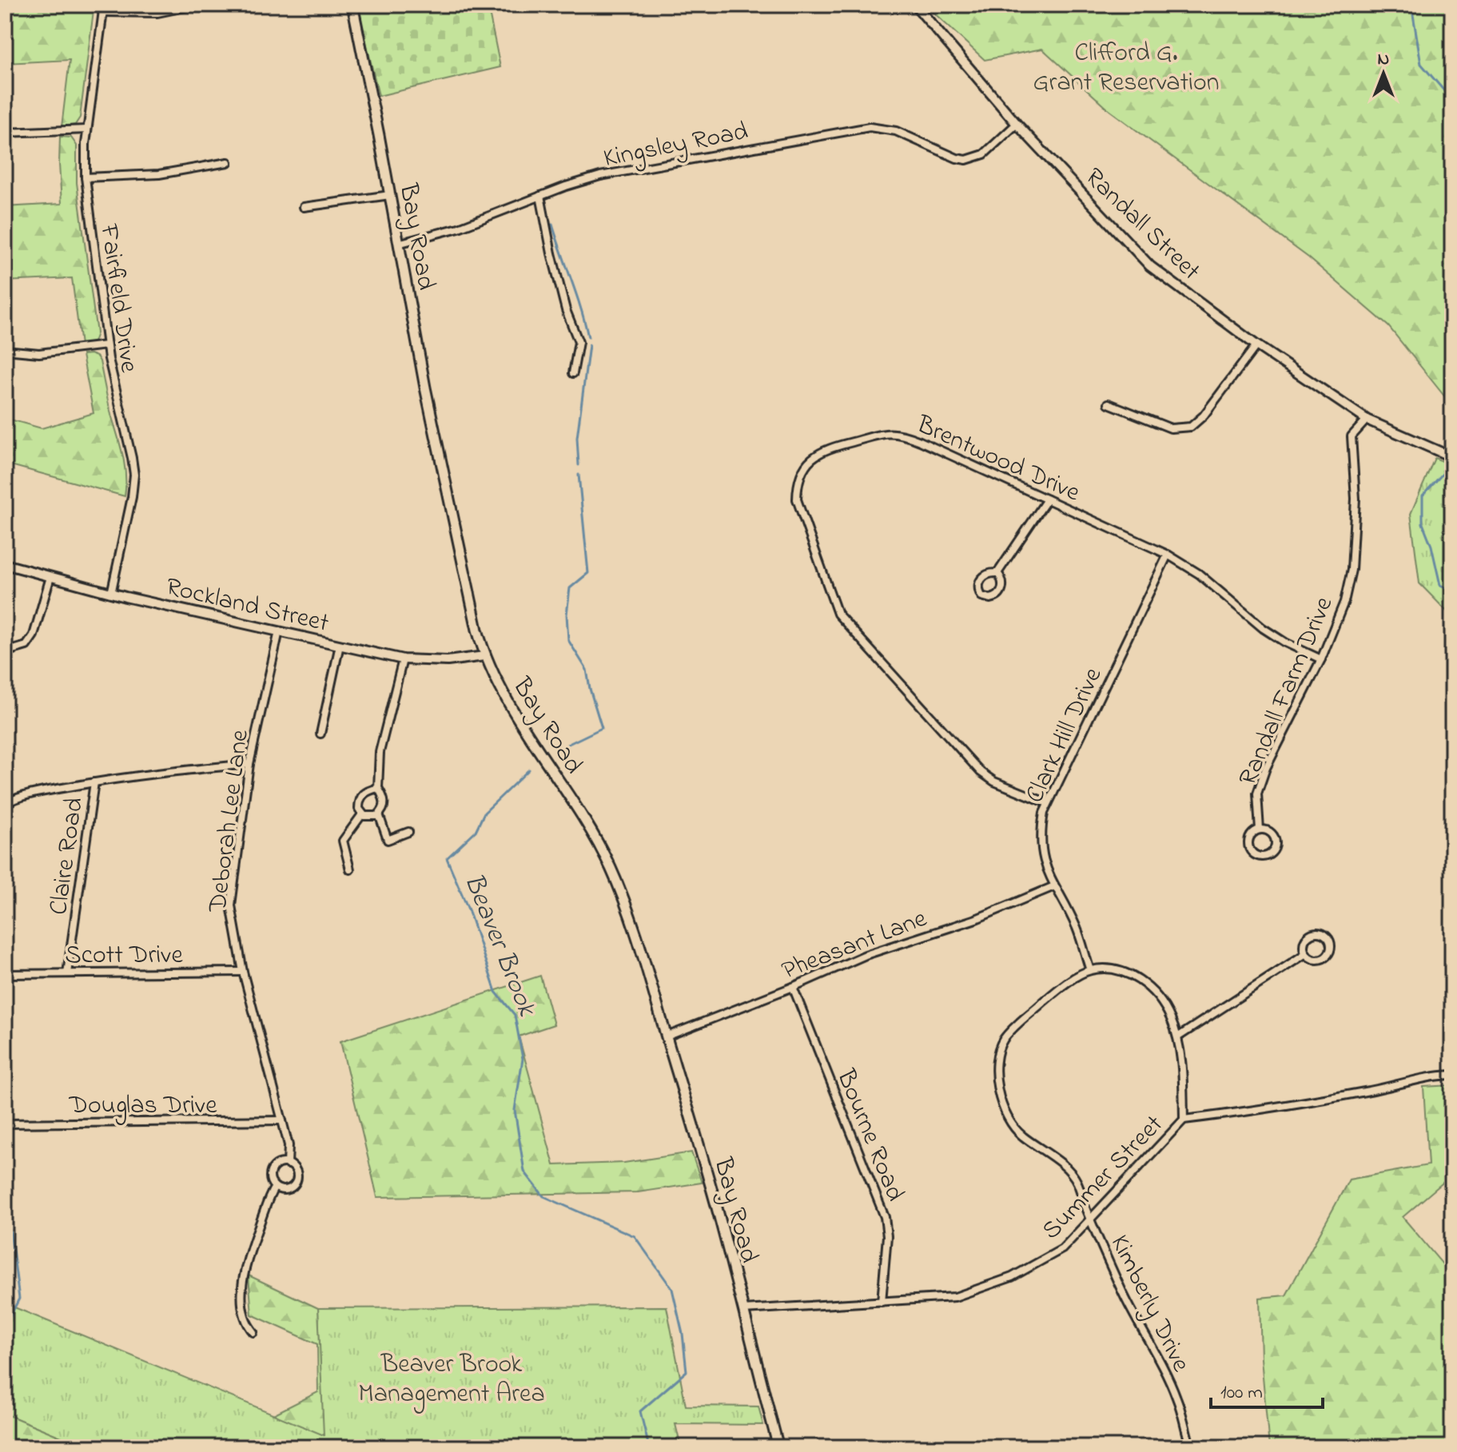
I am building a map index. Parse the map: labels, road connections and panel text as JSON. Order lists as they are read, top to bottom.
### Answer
{
  "streets": {
    "main road": ["Bay Road"],
    "street": [
      "Kingsley Road",
      "Randall Street",
      "Fairfield Drive",
      "Brentwood Drive",
      "Rockland Street",
      "Randall Farm Drive",
      "Clark Hill Drive",
      "Deborah Lee Lane",
      "Claire Road",
      "Pheasant Lane",
      "Scott Drive",
      "Douglas Drive",
      "Bourne Road",
      "Summer Street",
      "Kimberly Drive"
    ]
  },
  "crossings": [
    ["Kingsley Road", "Randall Street"],
    ["Kingsley Road", "Bay Road"],
    ["Randall Street", "Randall Farm Drive"],
    ["Bay Road", "Rockland Street"],
    ["Bay Road", "Pheasant Lane"],
    ["Bay Road", "Summer Street"],
    ["Fairfield Drive", "Rockland Street"],
    ["Brentwood Drive", "Randall Farm Drive"],
    ["Brentwood Drive", "Clark Hill Drive"],
    ["Rockland Street", "Deborah Lee Lane"],
    ["Clark Hill Drive", "Pheasant Lane"],
    ["Clark Hill Drive", "Kimberly Drive"],
    ["Deborah Lee Lane", "Scott Drive"],
    ["Deborah Lee Lane", "Douglas Drive"],
    ["Claire Road", "Scott Drive"],
    ["Pheasant Lane", "Bourne Road"],
    ["Bourne Road", "Summer Street"],
    ["Summer Street", "Kimberly Drive"]
  ],
  "water": ["Beaver Brook"],
  "parks": ["Clifford G. Grant Reservation", "Beaver Brook Management Area"],
  "scale_bar": "100 m",
  "north": "top"
}
